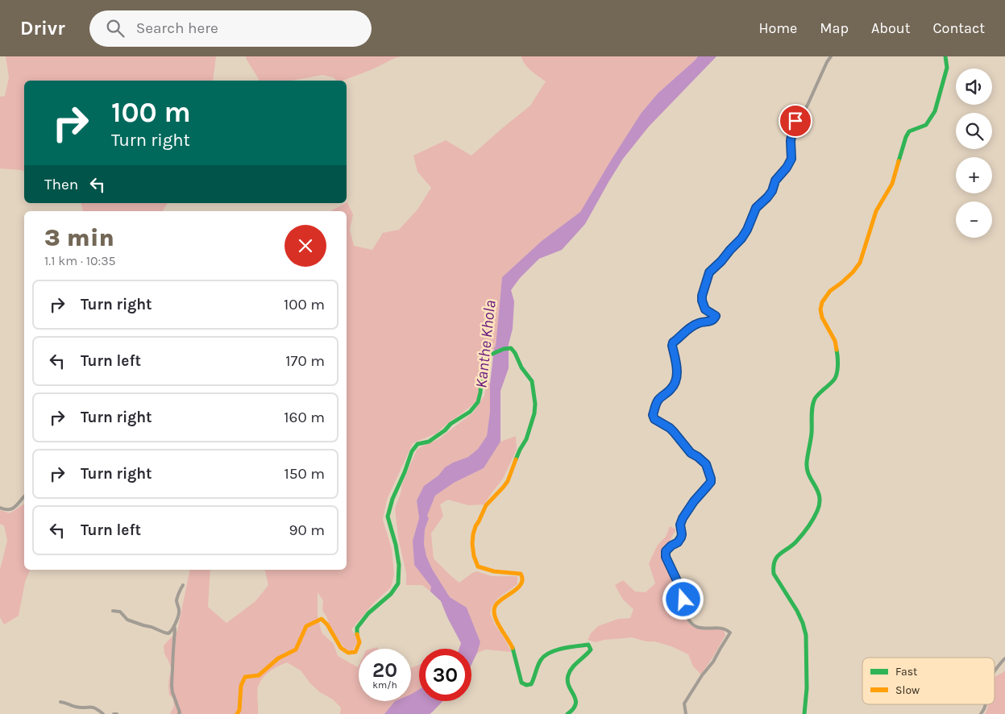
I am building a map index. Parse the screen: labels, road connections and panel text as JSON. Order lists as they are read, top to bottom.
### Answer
{
  "water": ["Kanthe Khola"],
  "legend": ["Fast", "Slow"],
  "page": {
    "header": "Drivr",
    "search": "Search here",
    "nav": [
      "Home",
      "Map",
      "About",
      "Contact"
    ],
    "map_buttons": ["+", "−"],
    "turn": ["100 m", "Turn right"],
    "then": "Then",
    "heading": ["3 min", "1.1 km · 10:35"],
    "list": [
      {
        "name": "Turn right",
        "value": "100 m"
      },
      {
        "name": "Turn left",
        "value": "170 m"
      },
      {
        "name": "Turn right",
        "value": "160 m"
      },
      {
        "name": "Turn right",
        "value": "150 m"
      },
      {
        "name": "Turn left",
        "value": "90 m"
      }
    ],
    "speed": "20 km/h",
    "limit": "30"
  }
}
